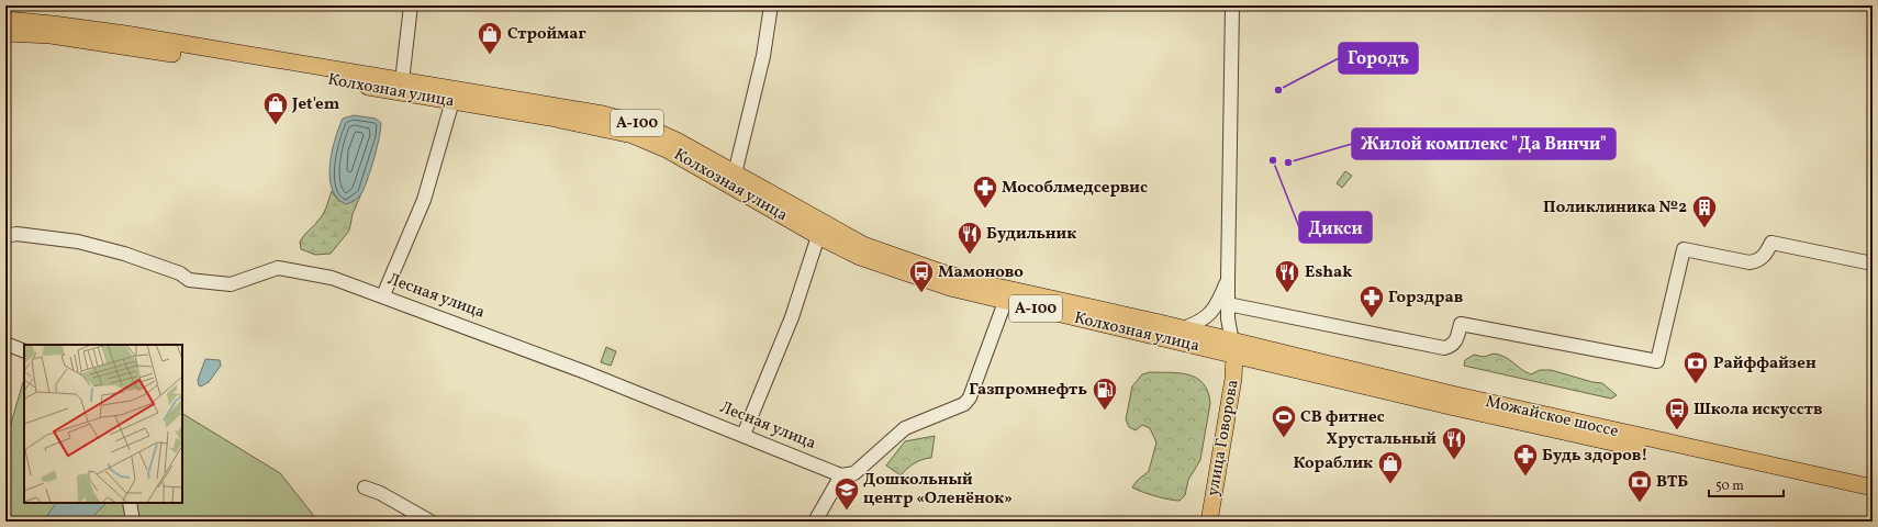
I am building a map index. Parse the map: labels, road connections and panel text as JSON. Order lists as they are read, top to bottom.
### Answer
{
  "streets": {
    "main road": [
      "Колхозная улица",
      "А-100",
      "Можайское шоссе",
      "улица Говорова"
    ],
    "street": ["Лесная улица"]
  },
  "crossings": [
    ["Колхозная улица", "Можайское шоссе"],
    ["Колхозная улица", "улица Говорова"],
    ["Можайское шоссе", "улица Говорова"]
  ],
  "places": {
    "shop": ["Строймаг", "Jet'em", "Кораблик"],
    "other": ["Городъ", "Дикси", "Жилой комплекс \"Да Винчи\""],
    "pharmacy": ["Мособлмедсервис", "Горздрав", "Будь здоров!"],
    "building": ["Поликлиника №2"],
    "restaurant": ["Будильник", "Eshak", "Хрустальный"],
    "bus stop": ["Мамоново", "Школа искусств"],
    "bank": ["Райффайзен", "ВТБ"],
    "fuel station": ["Газпромнефть"],
    "sports": ["СВ фитнес"],
    "school or university": ["Дошкольный центр «Оленёнок»"]
  },
  "scale_bar": "50 m"
}
